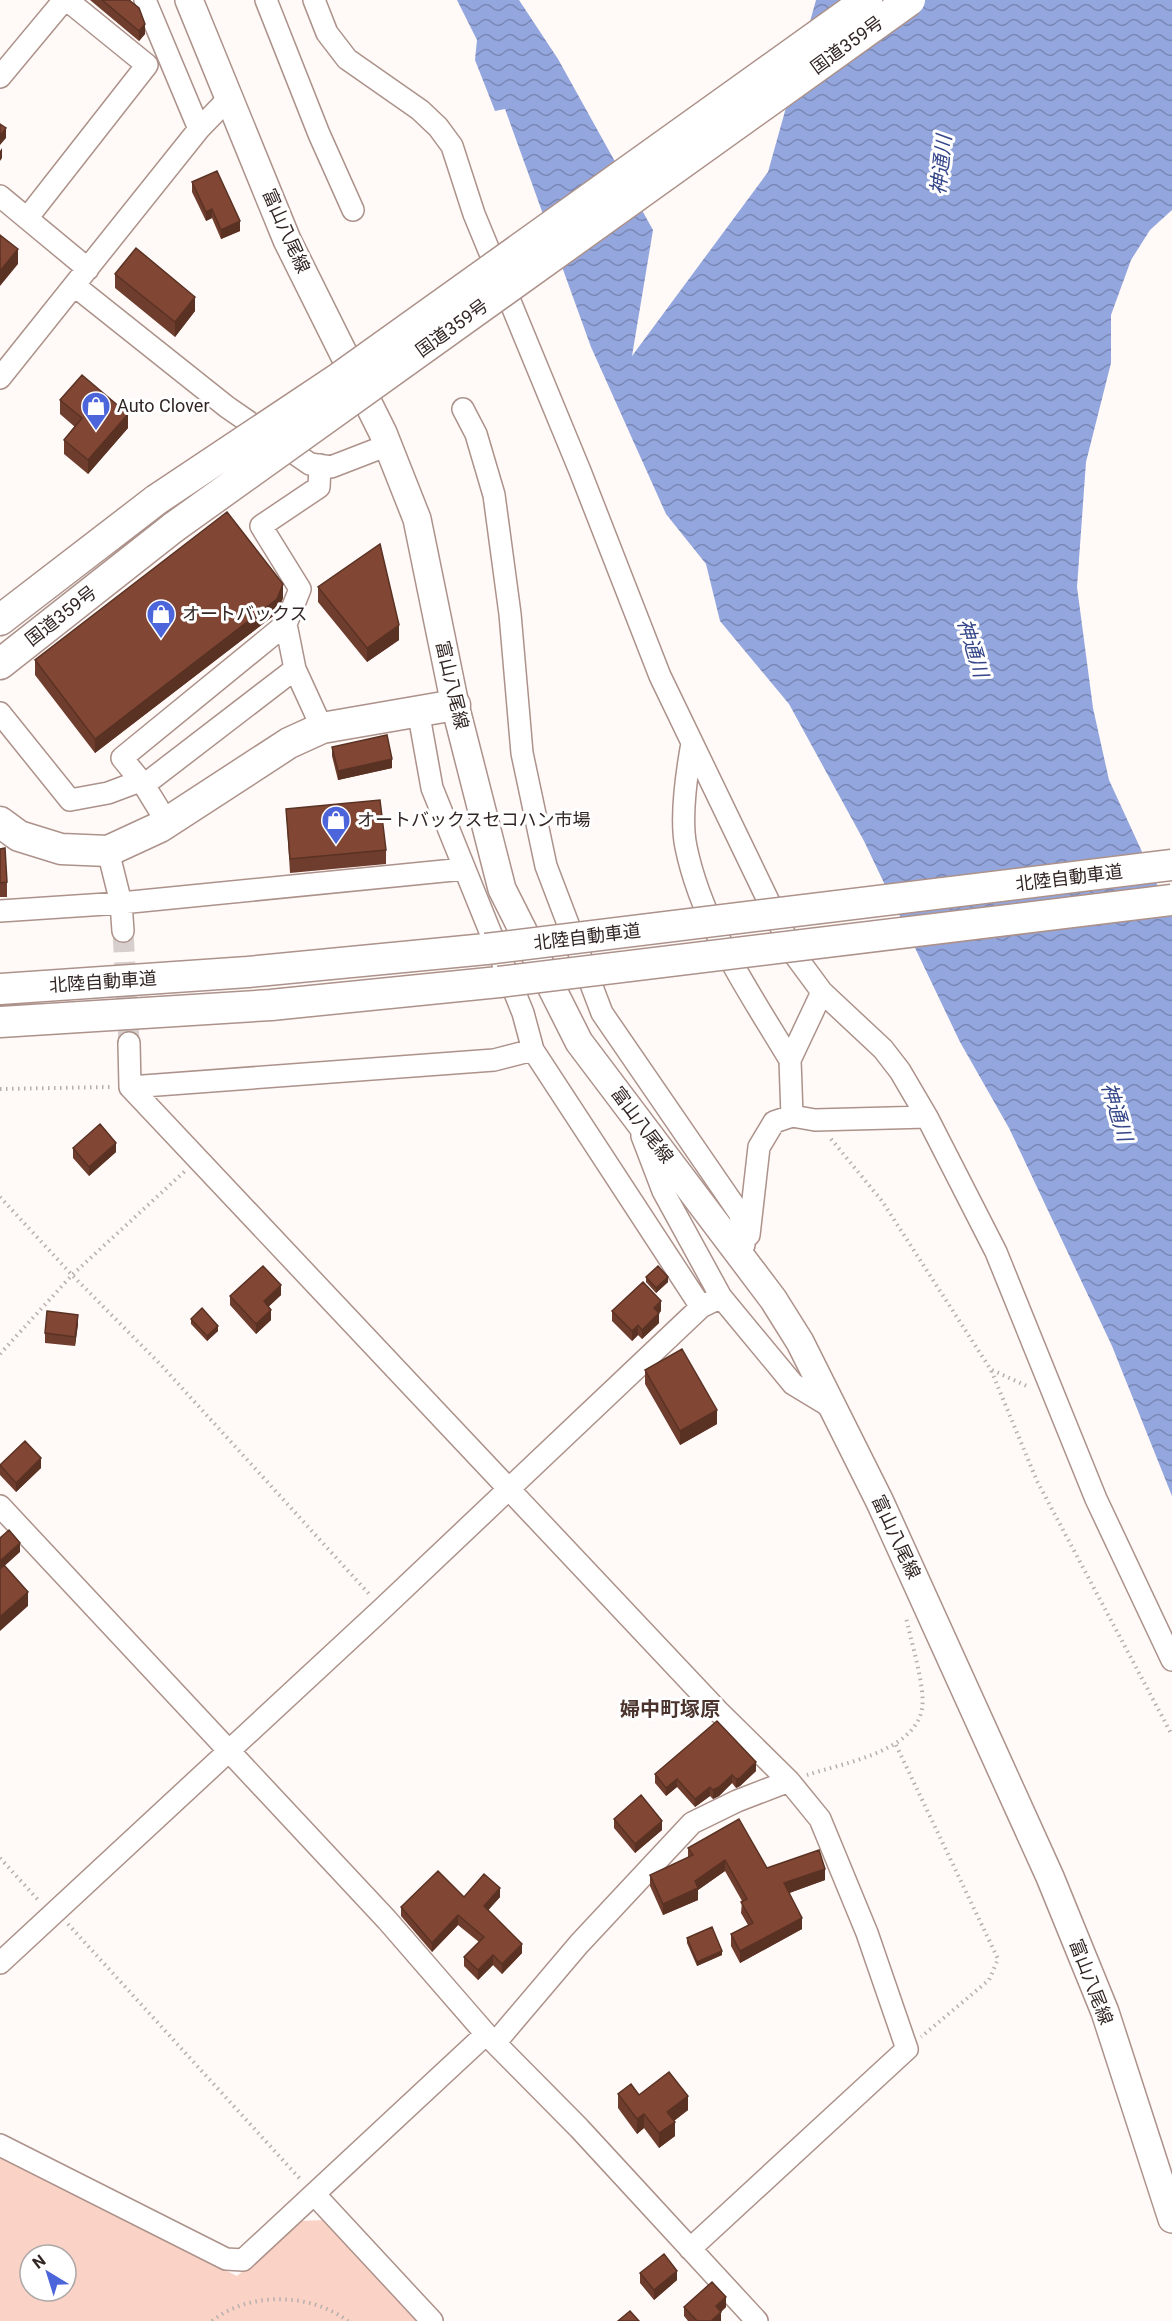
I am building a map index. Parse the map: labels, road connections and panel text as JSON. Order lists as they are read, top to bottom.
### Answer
{
  "streets": {
    "highway": ["国道359号", "北陸自動車道"],
    "main road": ["富山八尾線"]
  },
  "districts": ["婦中町塚原"],
  "water": ["神通川"],
  "places": {
    "shop": ["Auto Clover", "オートバックス", "オートバックスセコハン市場"]
  },
  "north": "top left"
}
